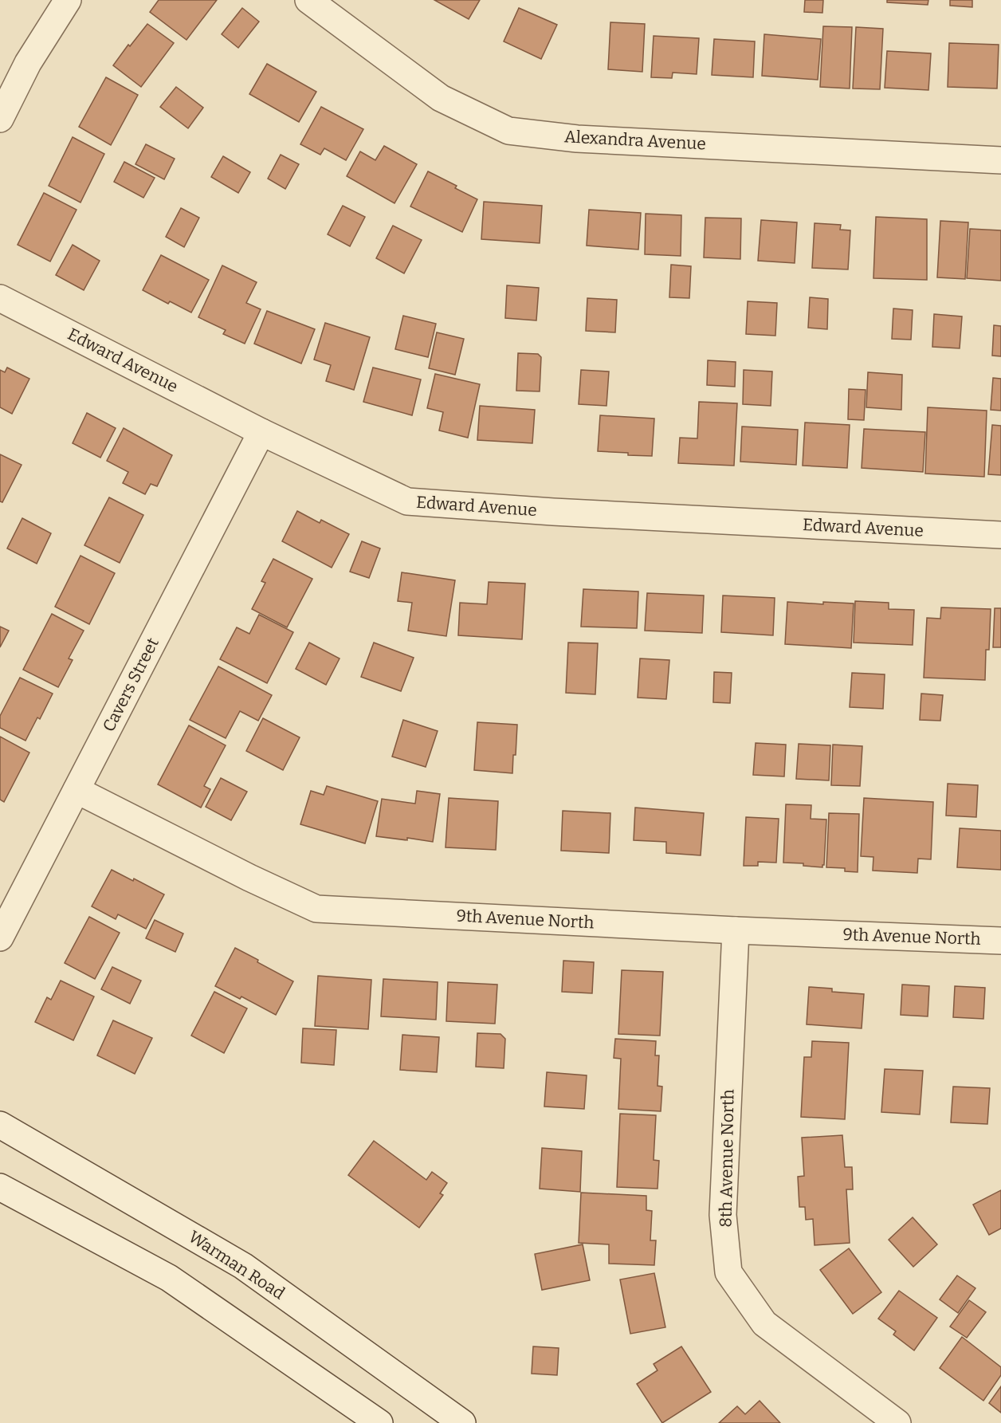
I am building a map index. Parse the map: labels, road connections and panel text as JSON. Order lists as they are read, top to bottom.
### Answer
{
  "streets": {
    "street": [
      "Alexandra Avenue",
      "Edward Avenue",
      "Cavers Street",
      "9th Avenue North",
      "8th Avenue North",
      "Warman Road"
    ]
  },
  "crossings": [
    ["Edward Avenue", "Cavers Street"],
    ["Cavers Street", "9th Avenue North"],
    ["9th Avenue North", "8th Avenue North"]
  ]
}
